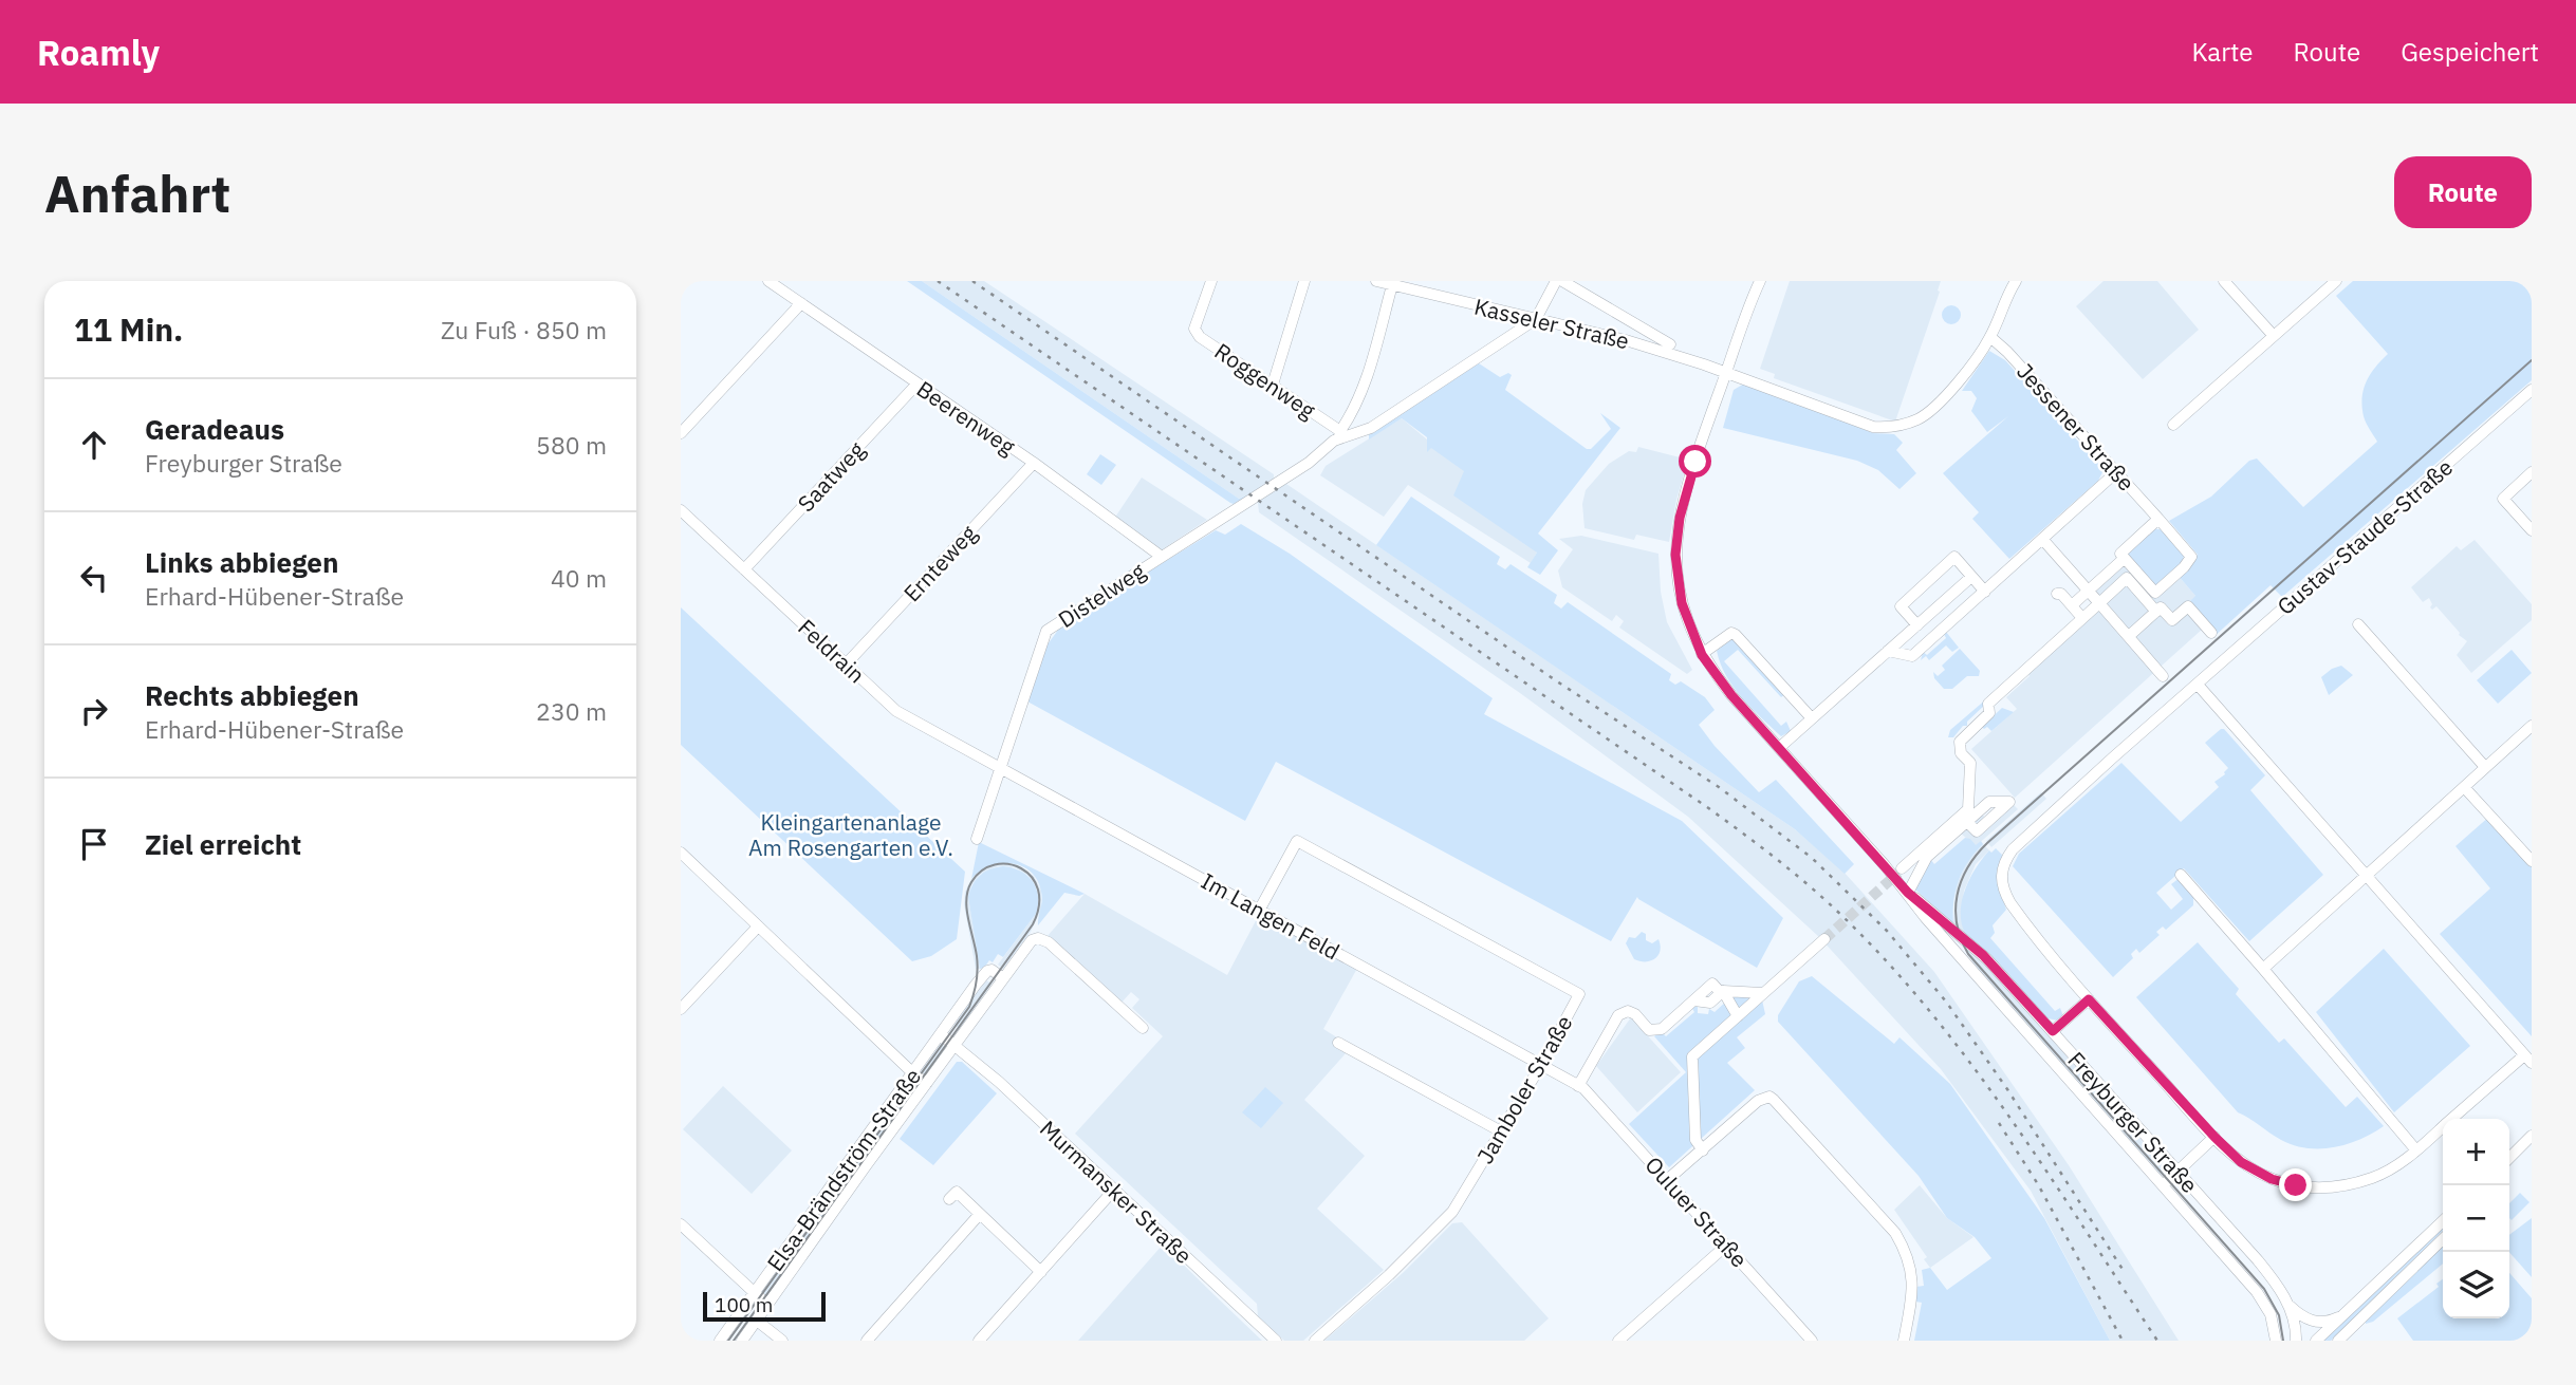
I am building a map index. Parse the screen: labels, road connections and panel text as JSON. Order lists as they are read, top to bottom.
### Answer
{
  "streets": {
    "street": [
      "Kasseler Straße",
      "Roggenweg",
      "Beerenweg",
      "Jessener Straße",
      "Saatweg",
      "Gustav-Staude-Straße",
      "Ernteweg",
      "Distelweg",
      "Feldrain",
      "Im Langen Feld",
      "Jamboler Straße",
      "Freyburger Straße",
      "Elsa-Brändström-Straße",
      "Murmansker Straße",
      "Ouluer Straße"
    ]
  },
  "crossings": [
    ["Kasseler Straße", "Jessener Straße"],
    ["Kasseler Straße", "Freyburger Straße"],
    ["Roggenweg", "Distelweg"],
    ["Beerenweg", "Saatweg"],
    ["Beerenweg", "Ernteweg"],
    ["Beerenweg", "Distelweg"],
    ["Saatweg", "Feldrain"],
    ["Ernteweg", "Feldrain"],
    ["Distelweg", "Feldrain"],
    ["Distelweg", "Im Langen Feld"],
    ["Feldrain", "Im Langen Feld"],
    ["Im Langen Feld", "Jamboler Straße"],
    ["Im Langen Feld", "Ouluer Straße"],
    ["Jamboler Straße", "Ouluer Straße"],
    ["Elsa-Brändström-Straße", "Murmansker Straße"]
  ],
  "parks": ["Kleingartenanlage Am Rosengarten e.V."],
  "scale_bar": "100 m",
  "page": {
    "header": "Roamly",
    "nav": ["Karte", "Route", "Gespeichert"],
    "buttons": "Route",
    "title": "Anfahrt",
    "heading": ["11 Min.", "Zu Fuß · 850 m"],
    "list": [
      ["Geradeaus", "Freyburger Straße", "580 m"],
      ["Links abbiegen", "Erhard-Hübener-Straße", "40 m"],
      ["Rechts abbiegen", "Erhard-Hübener-Straße", "230 m"],
      "Ziel erreicht"
    ],
    "map_buttons": ["+", "−"],
    "scale": "100 m"
  }
}
